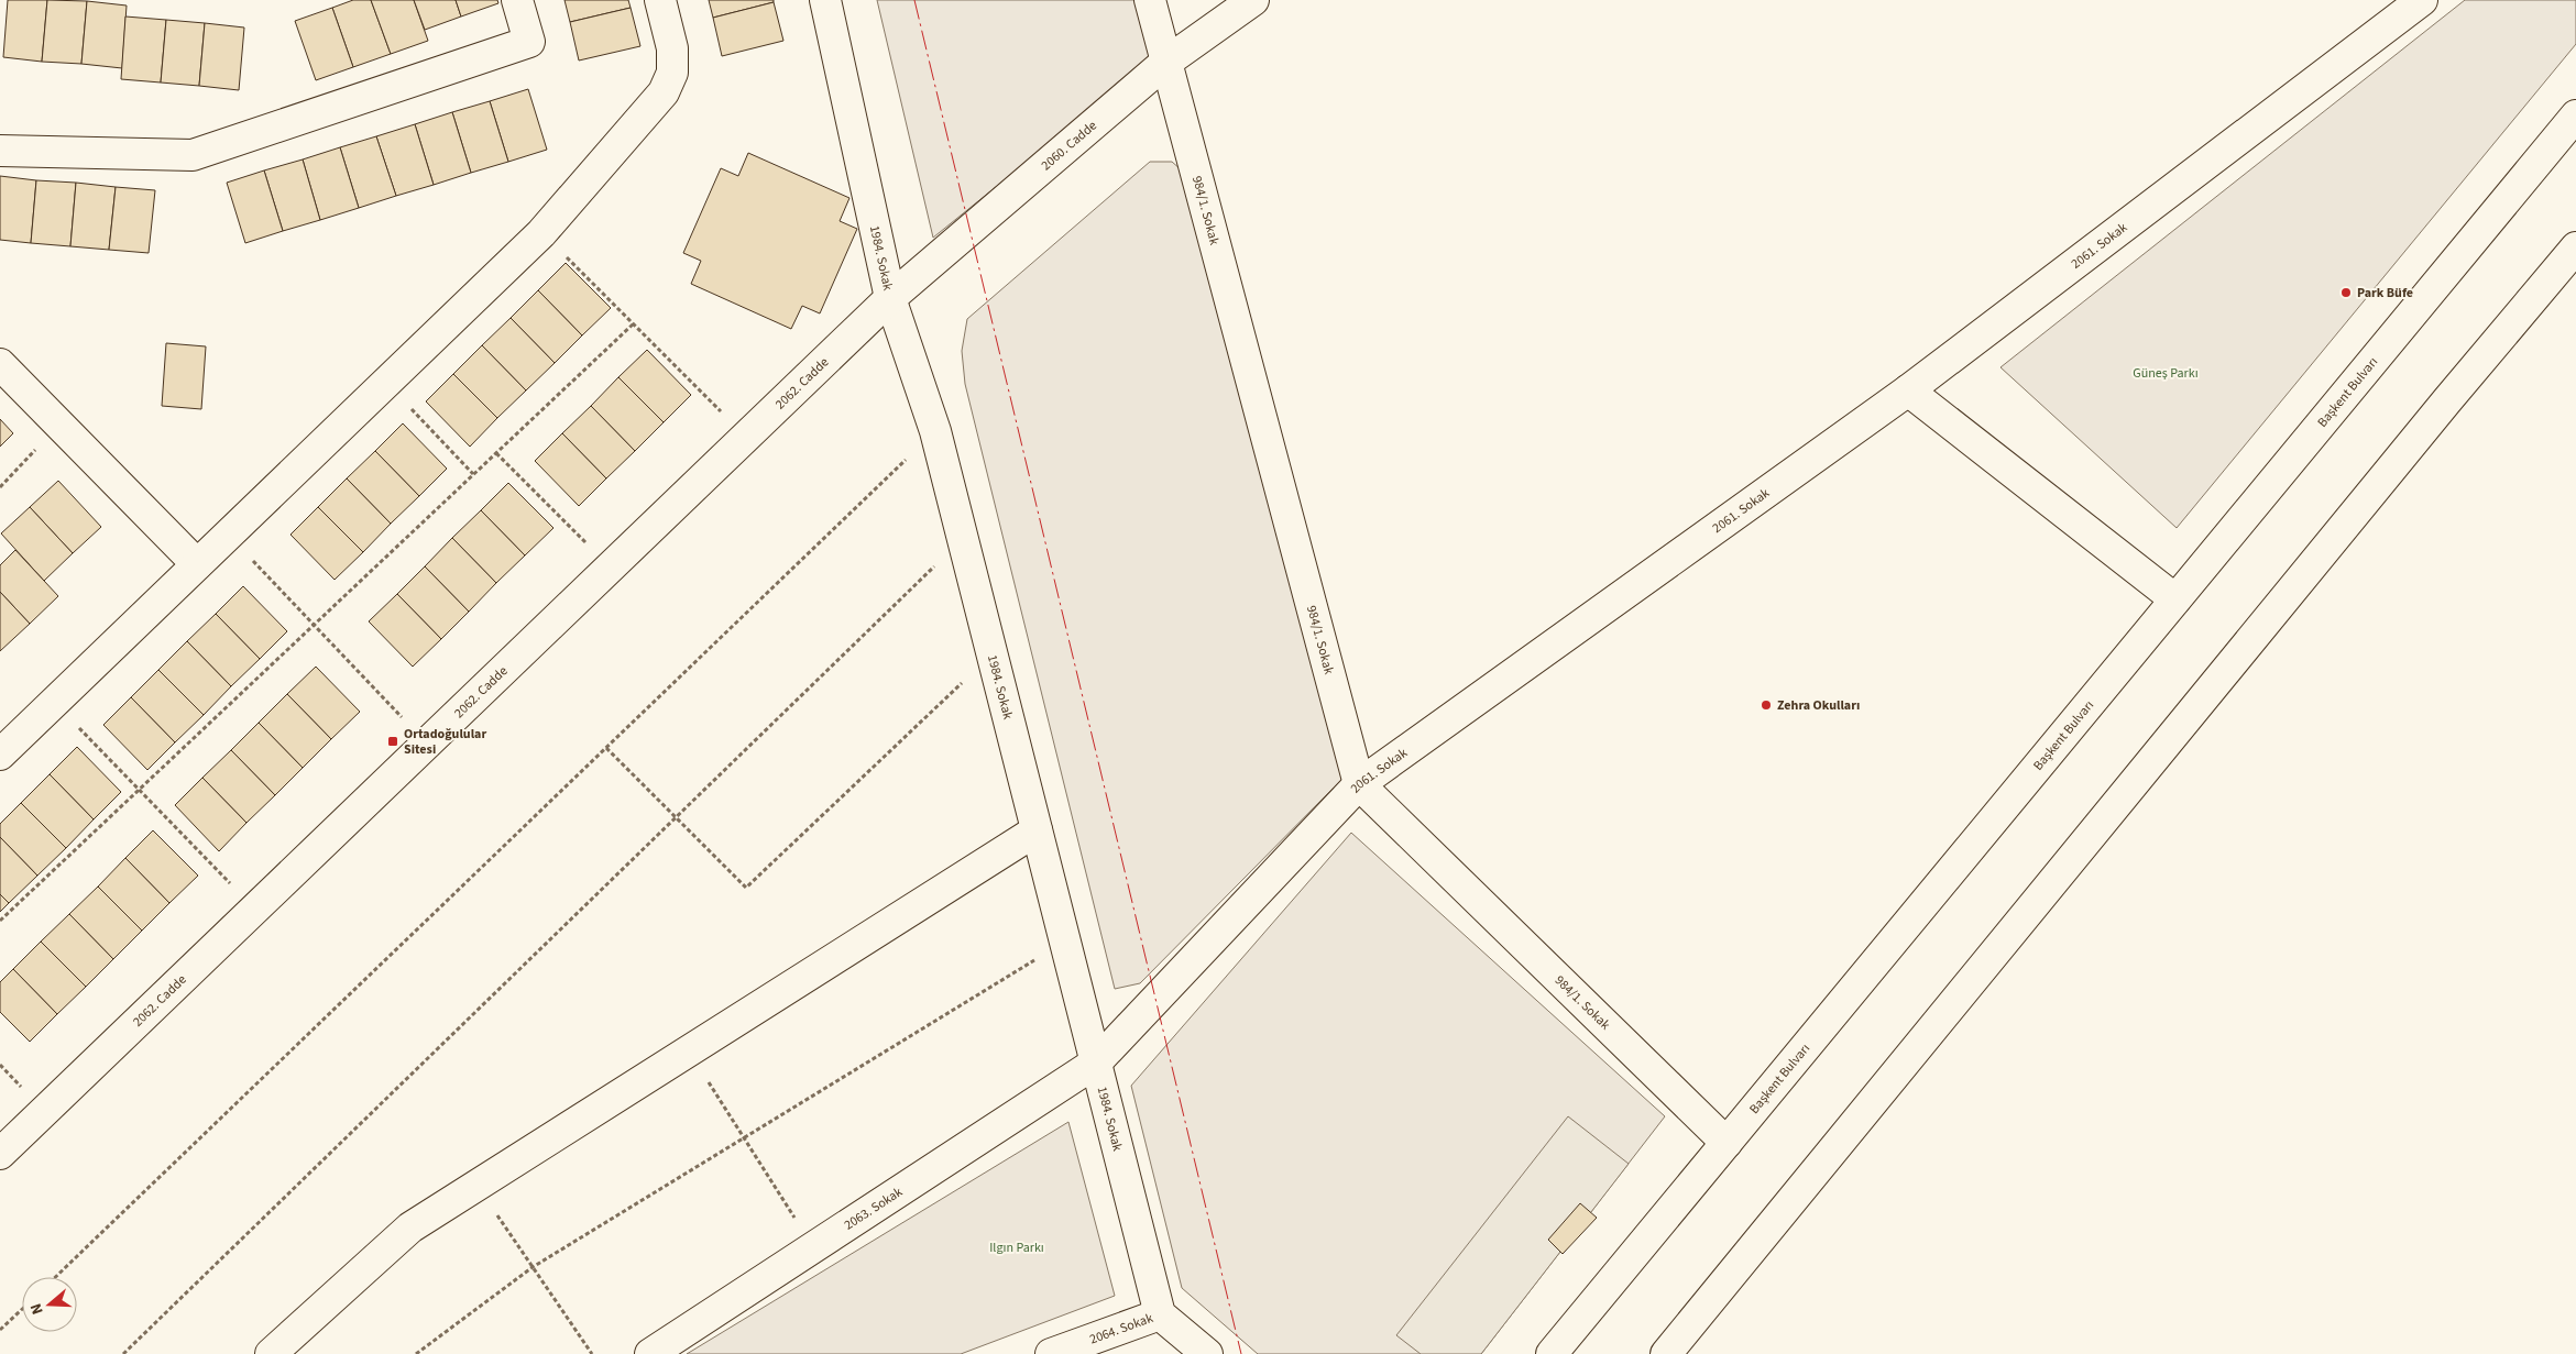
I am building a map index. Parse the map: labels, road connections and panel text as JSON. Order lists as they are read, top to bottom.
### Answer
{
  "streets": {
    "street": [
      "2060. Cadde",
      "984/1. Sokak",
      "2061. Sokak",
      "1984. Sokak",
      "2062. Cadde",
      "Başkent Bulvarı",
      "2063. Sokak",
      "2064. Sokak"
    ]
  },
  "crossings": [
    ["2060. Cadde", "984/1. Sokak"],
    ["2060. Cadde", "1984. Sokak"],
    ["2060. Cadde", "2062. Cadde"],
    ["984/1. Sokak", "2061. Sokak"],
    ["984/1. Sokak", "Başkent Bulvarı"],
    ["2061. Sokak", "1984. Sokak"],
    ["2061. Sokak", "2063. Sokak"],
    ["1984. Sokak", "2062. Cadde"],
    ["1984. Sokak", "2063. Sokak"],
    ["1984. Sokak", "2064. Sokak"]
  ],
  "parks": ["Güneş Parkı", "Ilgın Parkı"],
  "places": {
    "other": ["Park Büfe", "Zehra Okulları"],
    "transit": ["Ortadoğulular Sitesi"]
  },
  "north": "left"
}
